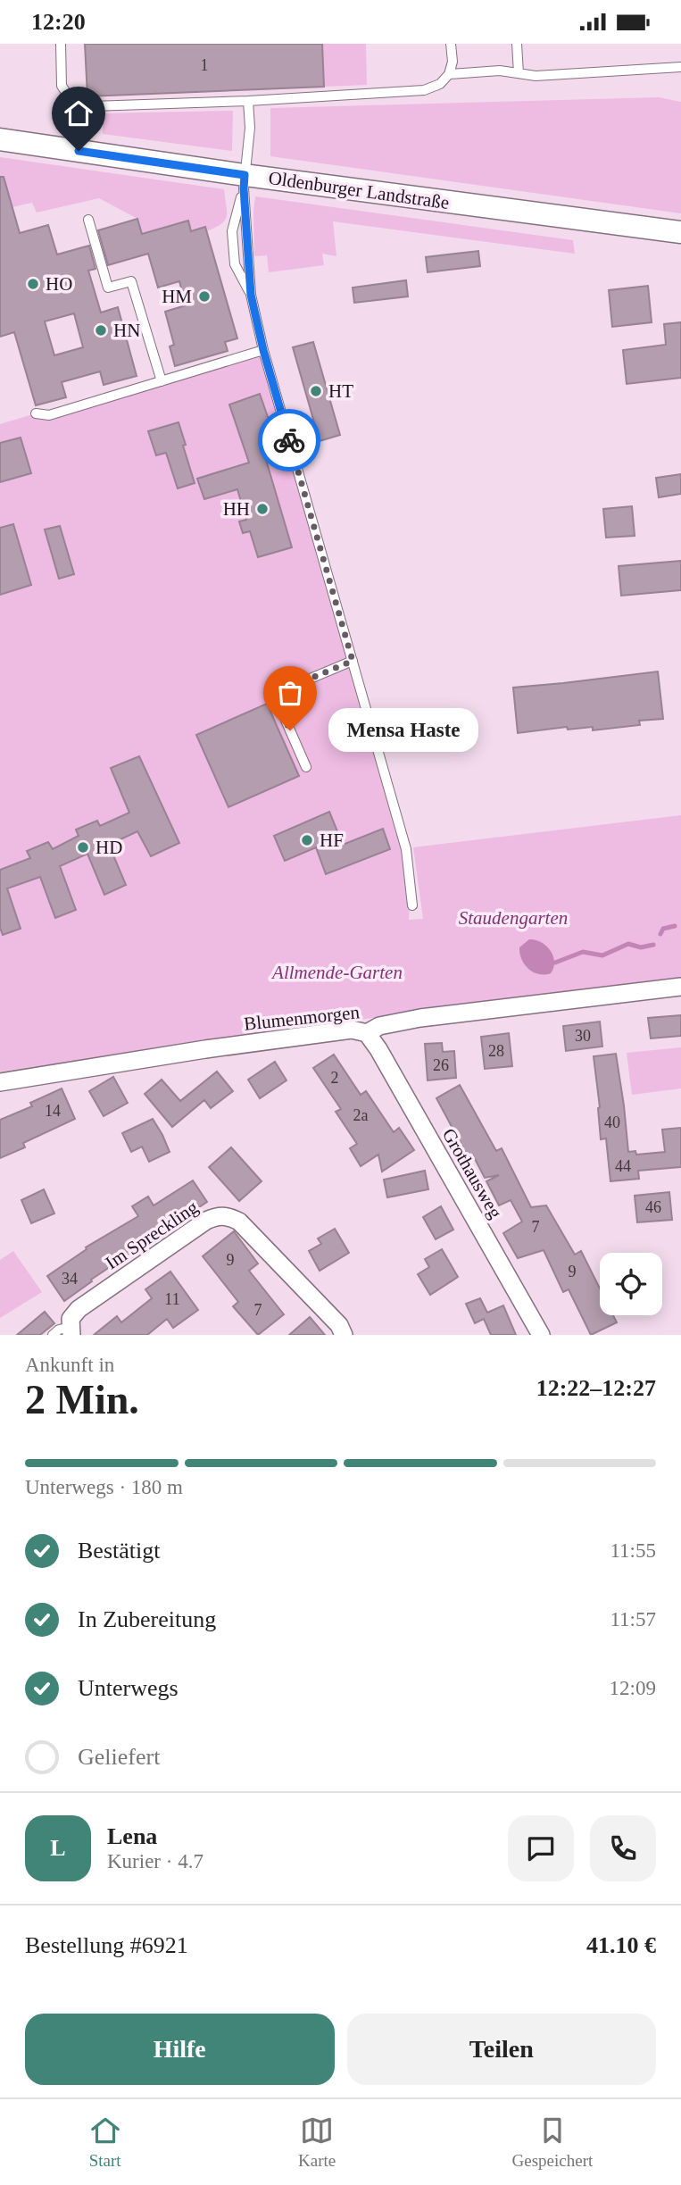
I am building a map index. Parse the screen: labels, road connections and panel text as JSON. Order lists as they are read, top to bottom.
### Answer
{
  "streets": {
    "street": [
      "Oldenburger Landstraße",
      "Blumenmorgen",
      "Grothausweg",
      "Im Spreckling"
    ]
  },
  "crossings": [
    ["Blumenmorgen", "Grothausweg"]
  ],
  "parks": ["Staudengarten", "Allmende-Garten"],
  "places": [
    "HO",
    "HM",
    "HN",
    "HT",
    "HH",
    "Mensa Haste",
    "HF",
    "HD"
  ],
  "house_numbers": [
    "1",
    "30",
    "28",
    "26",
    "2",
    "14",
    "2a",
    "40",
    "44",
    "46",
    "7",
    "9",
    "9",
    "34",
    "11",
    "7"
  ],
  "page": {
    "status": "12:20",
    "bubble": "Mensa Haste",
    "heading": ["2 Min.", "Ankunft in", "12:22–12:27"],
    "panel": [
      "Lena",
      "Kurier · 4.7",
      "Bestellung #6921",
      "41.10 €"
    ],
    "bar": "Unterwegs · 180 m",
    "list": [
      ["Bestätigt", "11:55"],
      ["In Zubereitung", "11:57"],
      ["Unterwegs", "12:09"],
      "Geliefert"
    ],
    "round": "L",
    "buttons": ["Hilfe", "Teilen"],
    "tabs": ["Start", "Karte", "Gespeichert"]
  }
}
